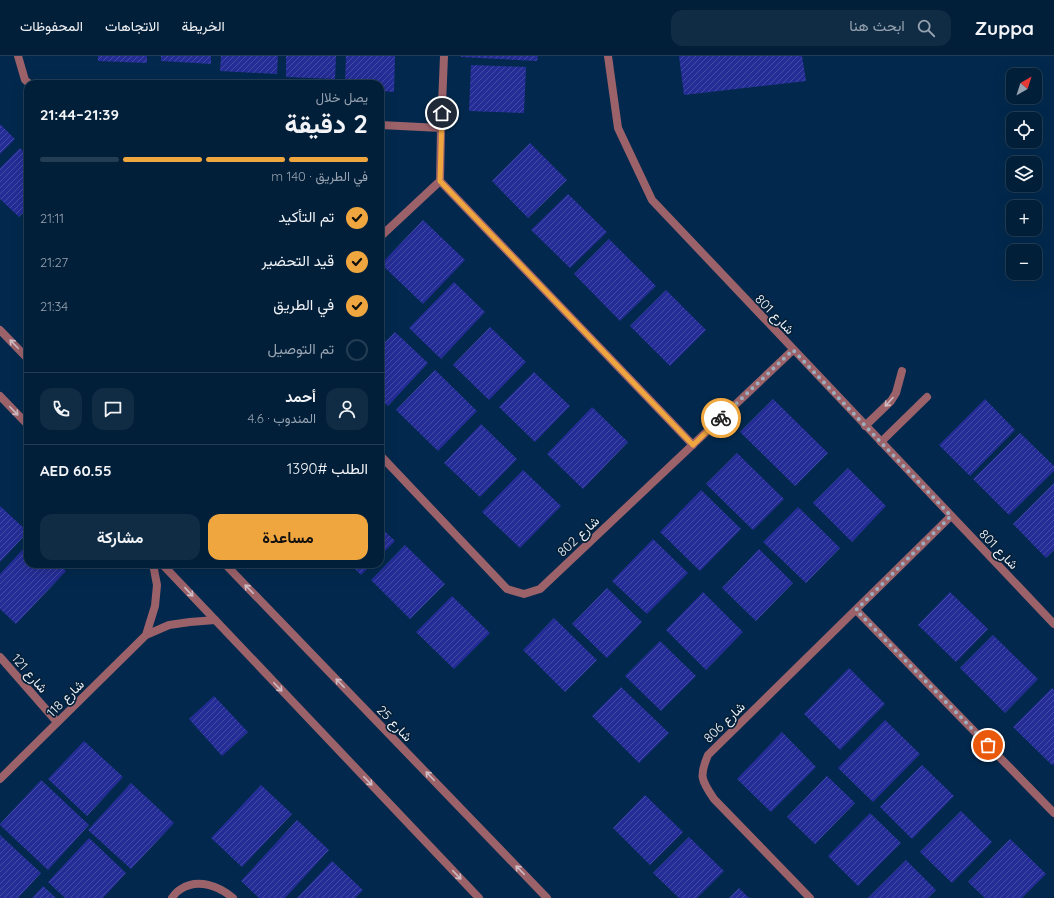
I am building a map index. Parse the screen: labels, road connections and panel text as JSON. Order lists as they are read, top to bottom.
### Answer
{
  "streets": {
    "street": [
      "شارع 801",
      "شارع 802",
      "شارع 121",
      "شارع 118",
      "شارع 806",
      "شارع 25"
    ]
  },
  "crossings": [
    ["شارع 801", "شارع 802"],
    ["شارع 801", "شارع 806"],
    ["شارع 121", "شارع 118"]
  ],
  "north": "top right",
  "page": {
    "header": "Zuppa",
    "search": "ابحث هنا",
    "nav": ["الخريطة", "الاتجاهات", "المحفوظات"],
    "map_buttons": ["+", "−"],
    "heading": ["2 دقيقة", "يصل خلال", "21:39–21:44"],
    "panel": [
      "أحمد",
      "المندوب · 4.6",
      "الطلب #1390",
      "AED 60.55"
    ],
    "bar": "في الطريق · 140 m",
    "list": [
      ["تم التأكيد", "21:11"],
      ["قيد التحضير", "21:27"],
      ["في الطريق", "21:34"],
      "تم التوصيل"
    ],
    "buttons": ["مساعدة", "مشاركة"]
  }
}
